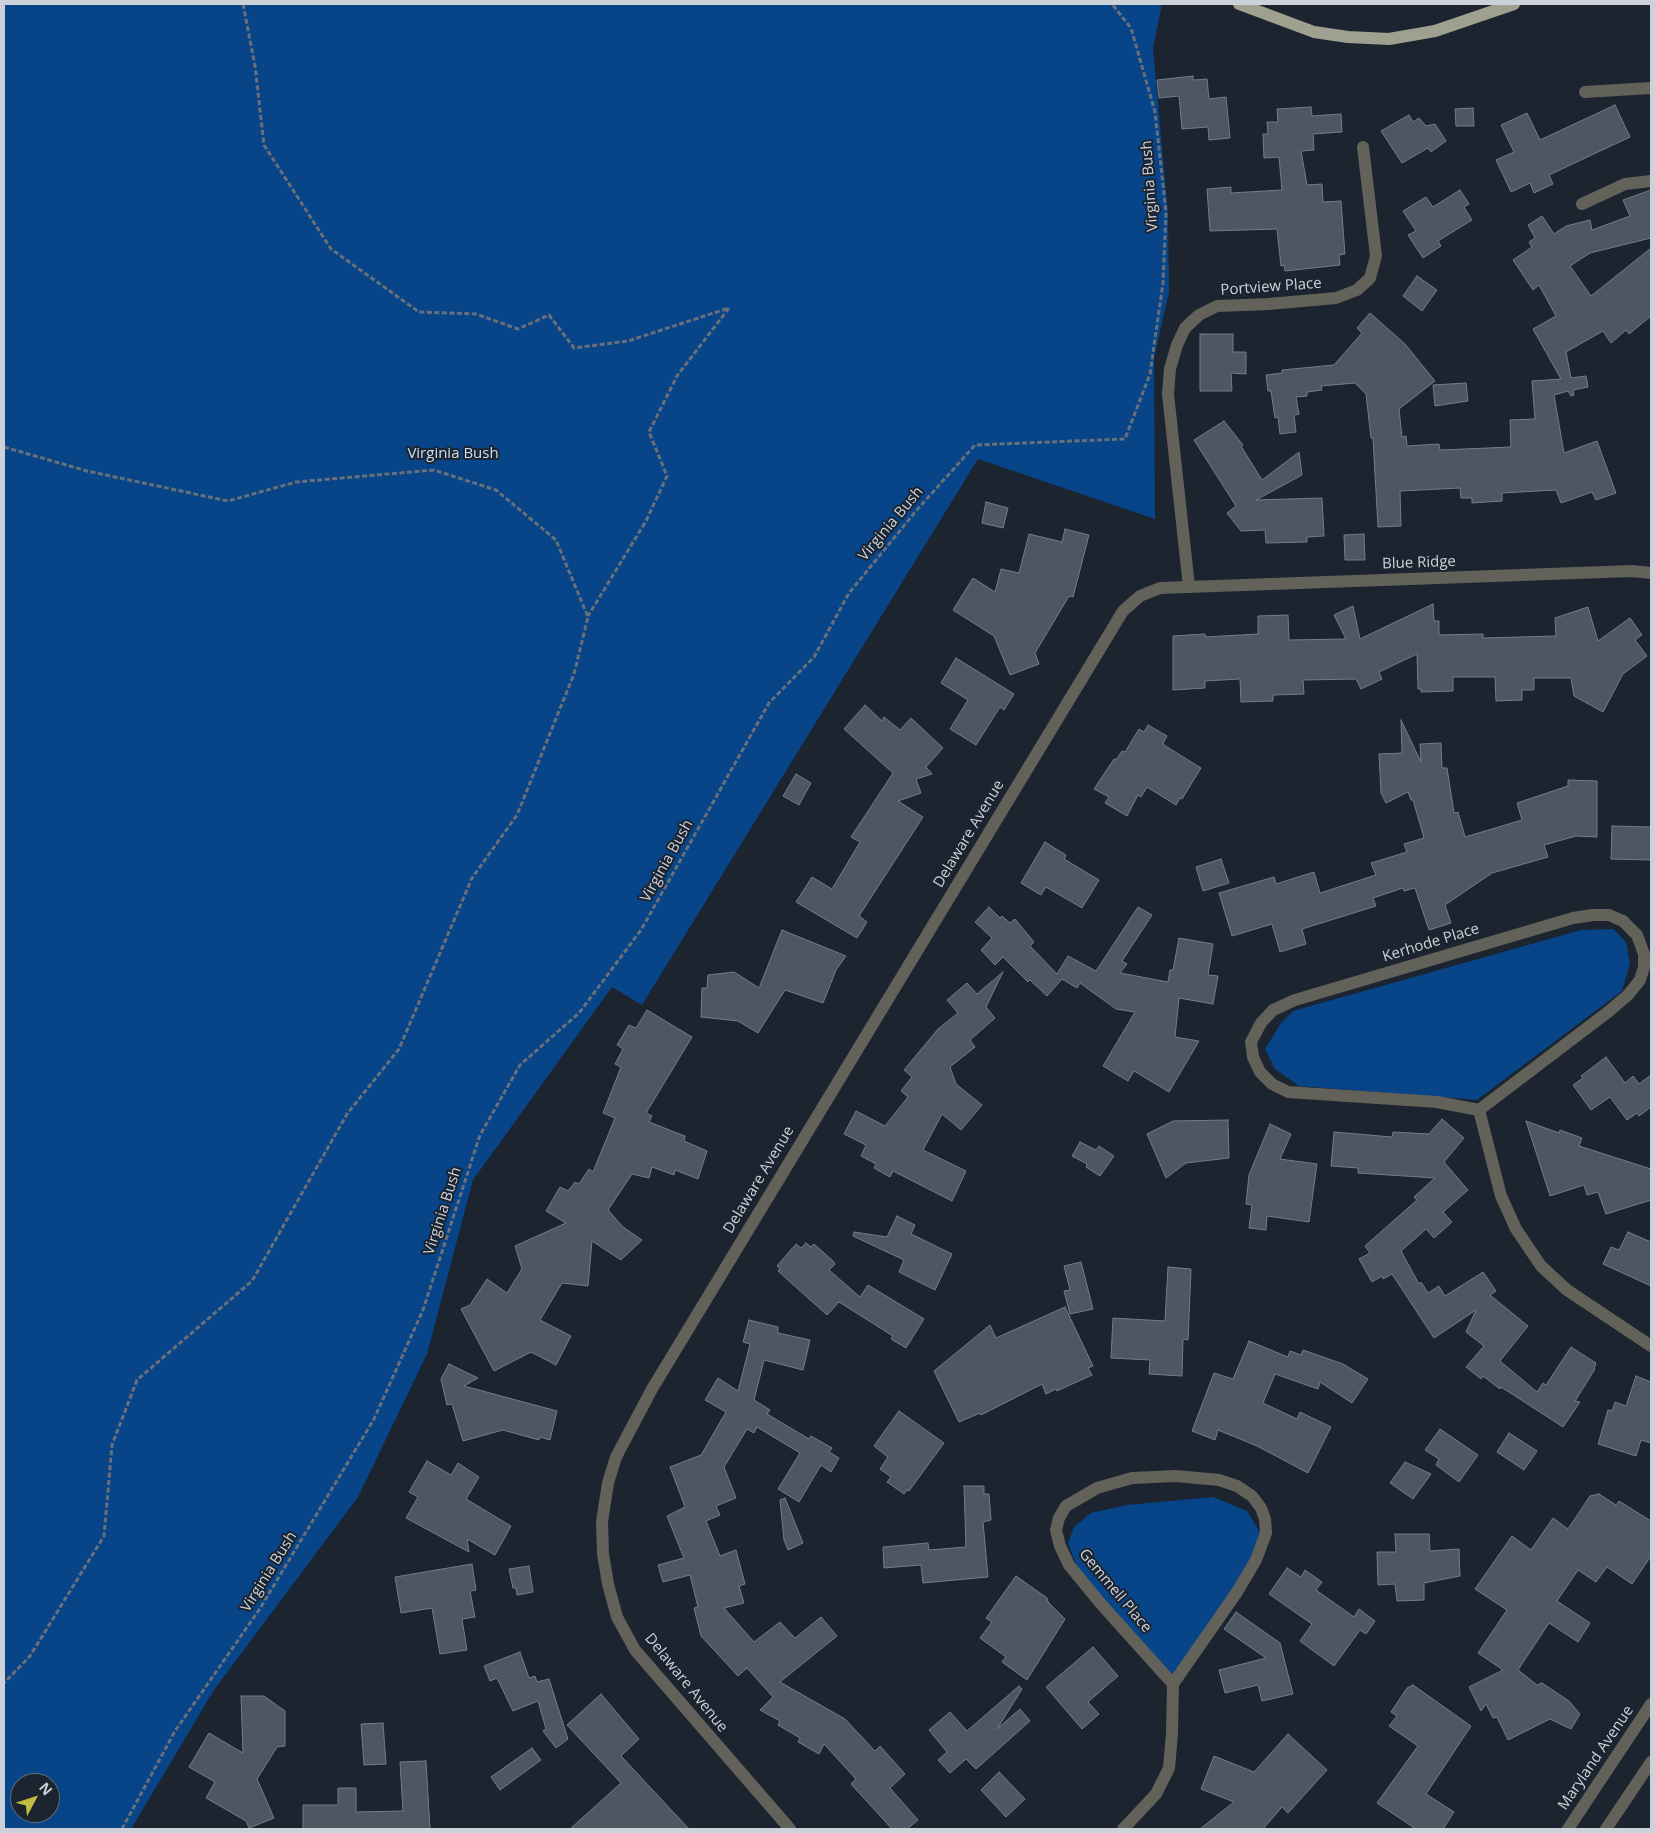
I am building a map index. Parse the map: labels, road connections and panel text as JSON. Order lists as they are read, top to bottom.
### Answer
{
  "streets": {
    "street": [
      "Portview Place",
      "Blue Ridge",
      "Delaware Avenue",
      "Kerhode Place",
      "Gemmell Place",
      "Maryland Avenue"
    ],
    "path": ["Virginia Bush"]
  },
  "crossings": [
    ["Portview Place", "Blue Ridge"],
    ["Portview Place", "Delaware Avenue"],
    ["Blue Ridge", "Delaware Avenue"]
  ],
  "parks": ["Virginia Bush"],
  "north": "top right"
}
